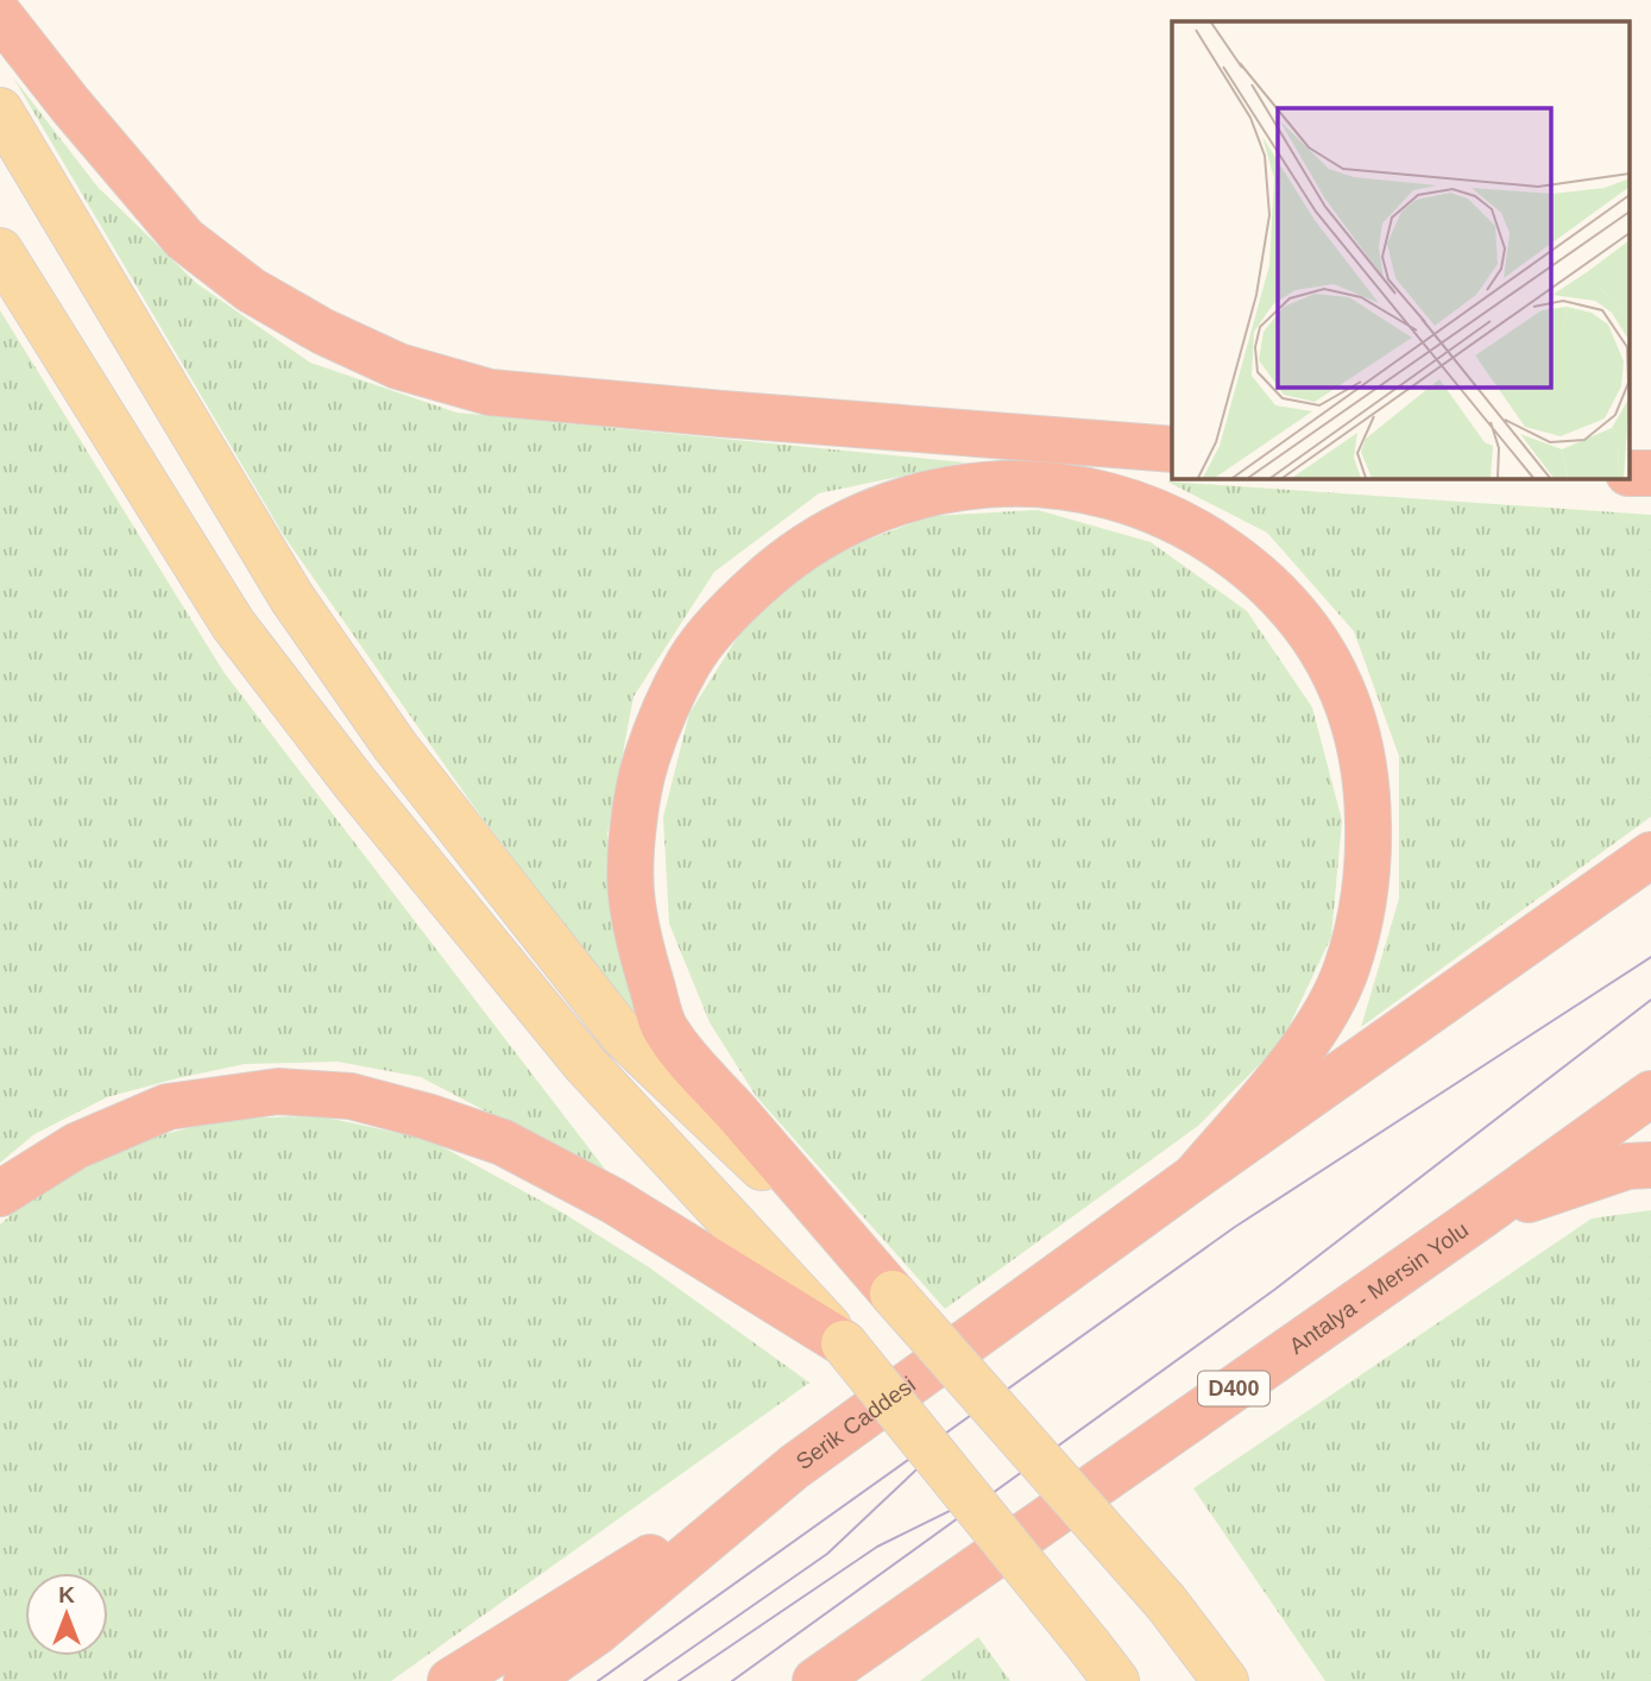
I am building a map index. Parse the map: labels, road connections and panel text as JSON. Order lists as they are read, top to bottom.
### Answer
{
  "streets": {
    "highway": ["Antalya - Mersin Yolu", "D400", "Serik Caddesi"]
  },
  "north": "top"
}
